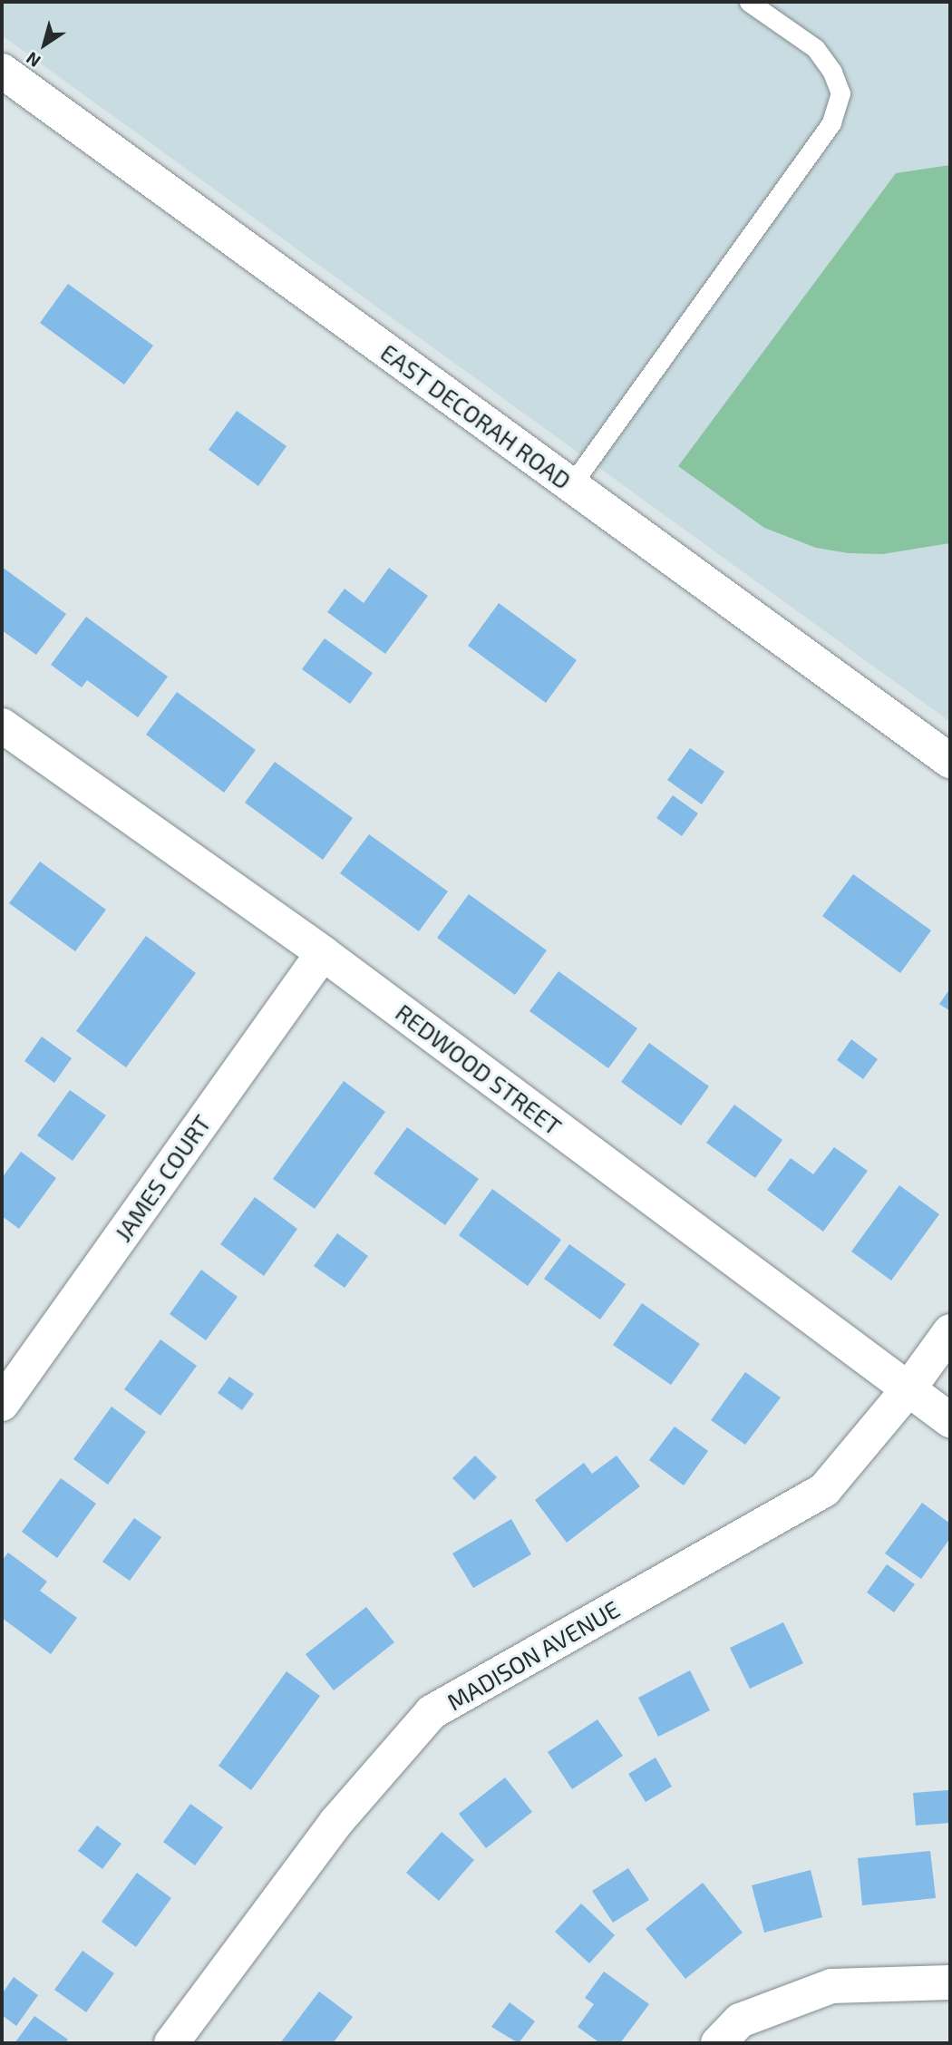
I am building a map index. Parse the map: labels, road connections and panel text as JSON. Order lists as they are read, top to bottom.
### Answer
{
  "streets": {
    "street": [
      "EAST DECORAH ROAD",
      "REDWOOD STREET",
      "JAMES COURT",
      "MADISON AVENUE"
    ]
  },
  "crossings": [
    ["REDWOOD STREET", "JAMES COURT"],
    ["REDWOOD STREET", "MADISON AVENUE"]
  ],
  "north": "bottom left"
}
